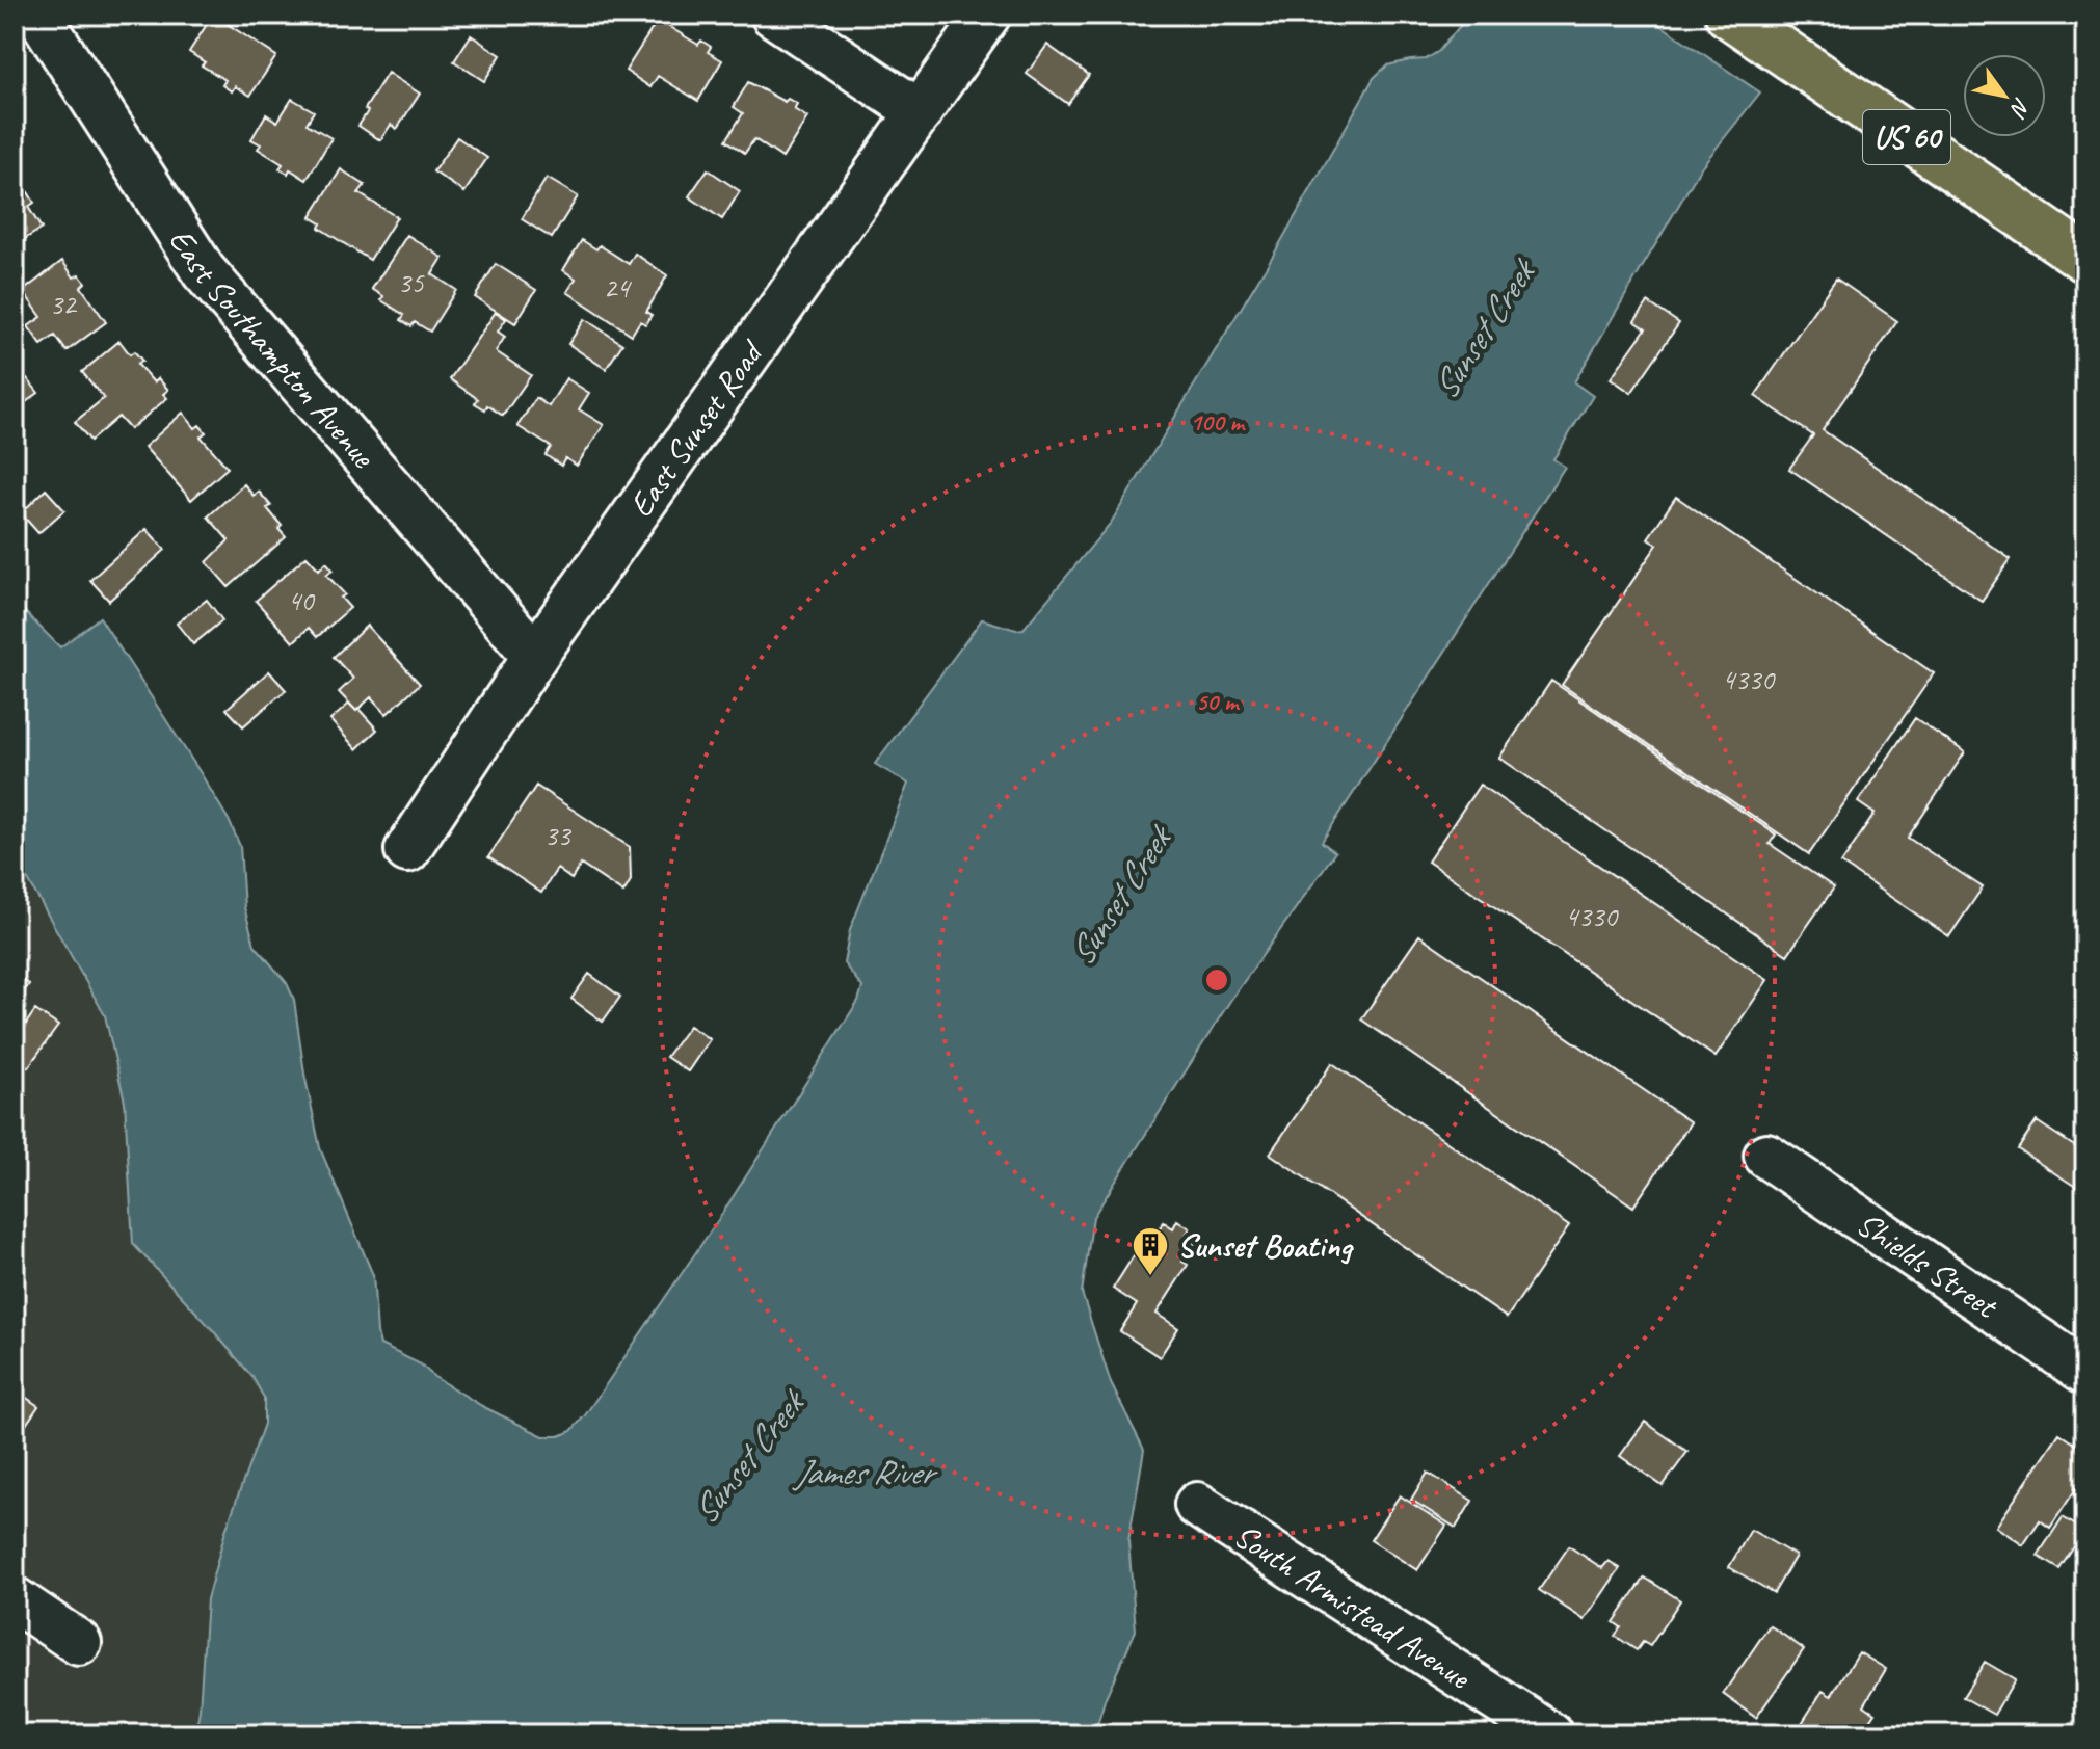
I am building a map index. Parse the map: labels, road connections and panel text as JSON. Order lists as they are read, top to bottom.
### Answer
{
  "streets": {
    "main road": ["US 60"],
    "street": [
      "East Southampton Avenue",
      "East Sunset Road",
      "Shields Street",
      "South Armistead Avenue"
    ]
  },
  "crossings": [
    ["East Southampton Avenue", "East Sunset Road"]
  ],
  "water": ["Sunset Creek", "James River"],
  "places": {
    "building": ["Sunset Boating"]
  },
  "house_numbers": [
    "35",
    "24",
    "32",
    "40",
    "4330",
    "33",
    "4330"
  ],
  "north": "bottom right",
  "rings": ["100 m", "50 m"]
}
